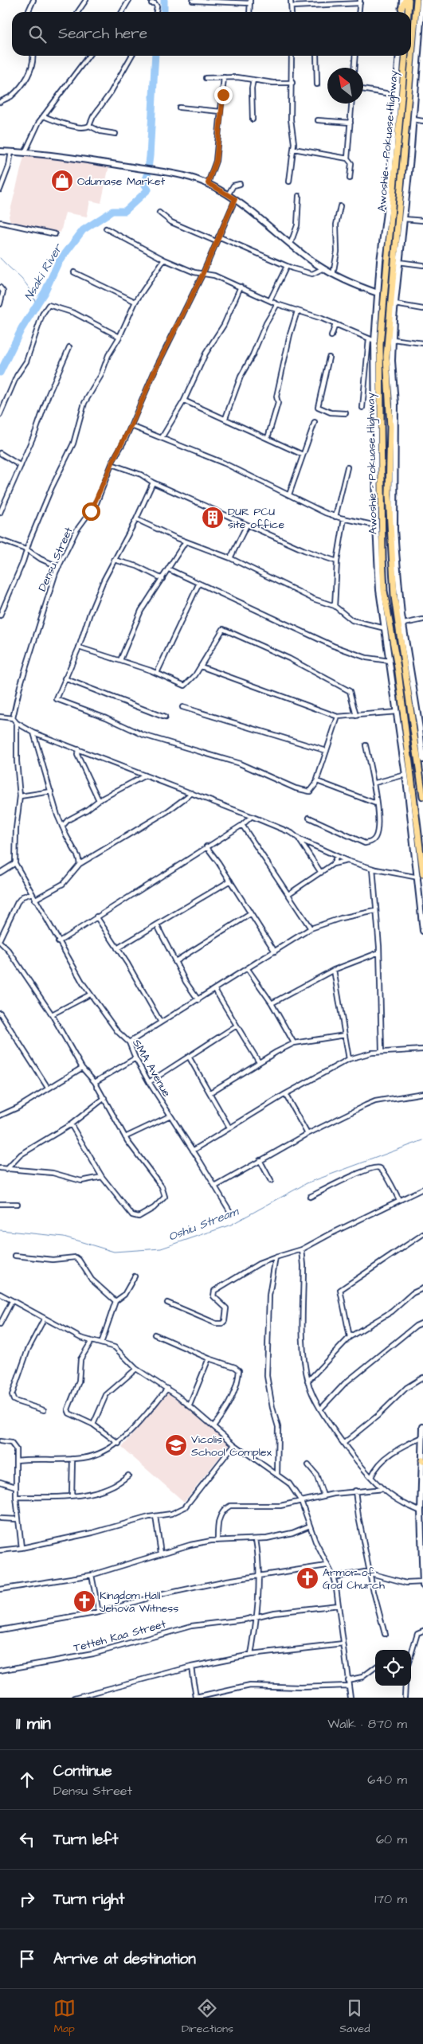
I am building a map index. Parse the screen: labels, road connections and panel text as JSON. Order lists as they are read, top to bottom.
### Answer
{
  "streets": {
    "main road": ["Awoshie - Pokuase Highway"],
    "street": ["Densu Street", "SMA Avenue", "Tetteh Kaa Street"]
  },
  "water": ["Nsaki River", "Oshiu Stream"],
  "places": {
    "shop": ["Odumase Market"],
    "building": ["DUR PCU site office"],
    "school or university": ["Vicolis School Complex"],
    "church": ["Armor of God Church", "Kingdom Hall Jehova Witness"]
  },
  "north": "top left",
  "page": {
    "search": "Search here",
    "heading": ["11 min", "Walk · 870 m"],
    "list": [
      ["Continue", "Densu Street", "640 m"],
      ["Turn left", "60 m"],
      ["Turn right", "170 m"],
      "Arrive at destination"
    ],
    "nav": ["Map", "Directions", "Saved"]
  }
}
